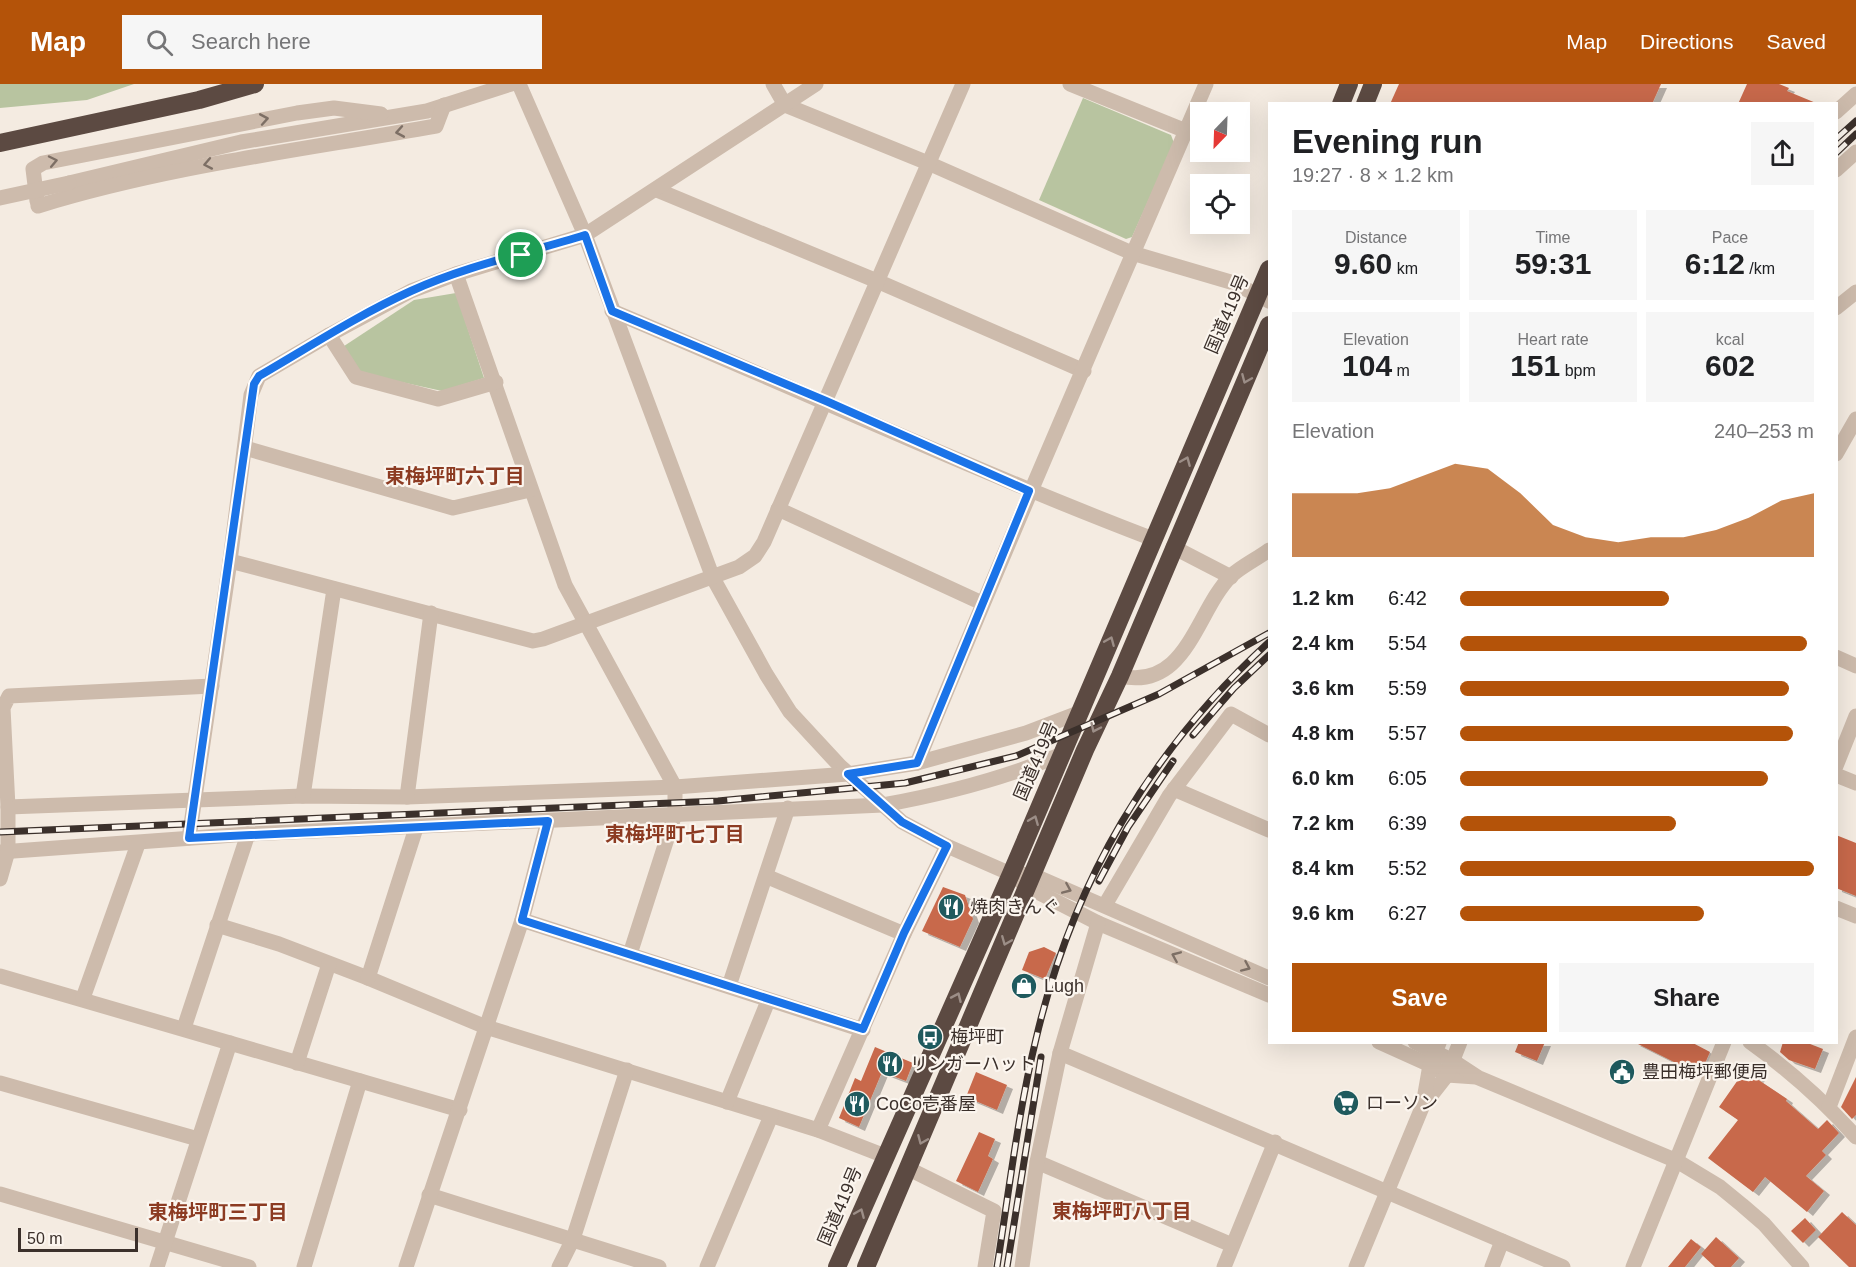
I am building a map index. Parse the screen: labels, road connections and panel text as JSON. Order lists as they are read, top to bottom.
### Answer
{
  "streets": {
    "highway": ["国道419号"]
  },
  "districts": [
    "東梅坪町六丁目",
    "東梅坪町七丁目",
    "東梅坪町八丁目",
    "東梅坪町三丁目"
  ],
  "places": {
    "restaurant": ["焼肉きんぐ", "リンガーハット", "CoCo壱番屋"],
    "shop": ["Lugh"],
    "bus stop": ["梅坪町"],
    "public building": ["豊田梅坪郵便局"],
    "supermarket": ["ローソン"]
  },
  "scale_bar": "50 m",
  "north": "bottom left",
  "page": {
    "header": "Map",
    "search": "Search here",
    "nav": ["Map", "Directions", "Saved"],
    "heading": ["Evening run", "19:27 · 8 × 1.2 km"],
    "stats": [
      ["Distance", "9.60 km"],
      ["Time", "59:31"],
      ["Pace", "6:12 /km"],
      ["Elevation", "104 m"],
      ["Heart rate", "151 bpm"],
      ["kcal", "602"]
    ],
    "chart": ["Elevation", "240–253 m"],
    "list": [
      {
        "name": "1.2 km",
        "note": "6:42"
      },
      {
        "name": "2.4 km",
        "note": "5:54"
      },
      {
        "name": "3.6 km",
        "note": "5:59"
      },
      {
        "name": "4.8 km",
        "note": "5:57"
      },
      {
        "name": "6.0 km",
        "note": "6:05"
      },
      {
        "name": "7.2 km",
        "note": "6:39"
      },
      {
        "name": "8.4 km",
        "note": "5:52"
      },
      {
        "name": "9.6 km",
        "note": "6:27"
      }
    ],
    "buttons": ["Save", "Share"],
    "scale": "50 m"
  }
}
